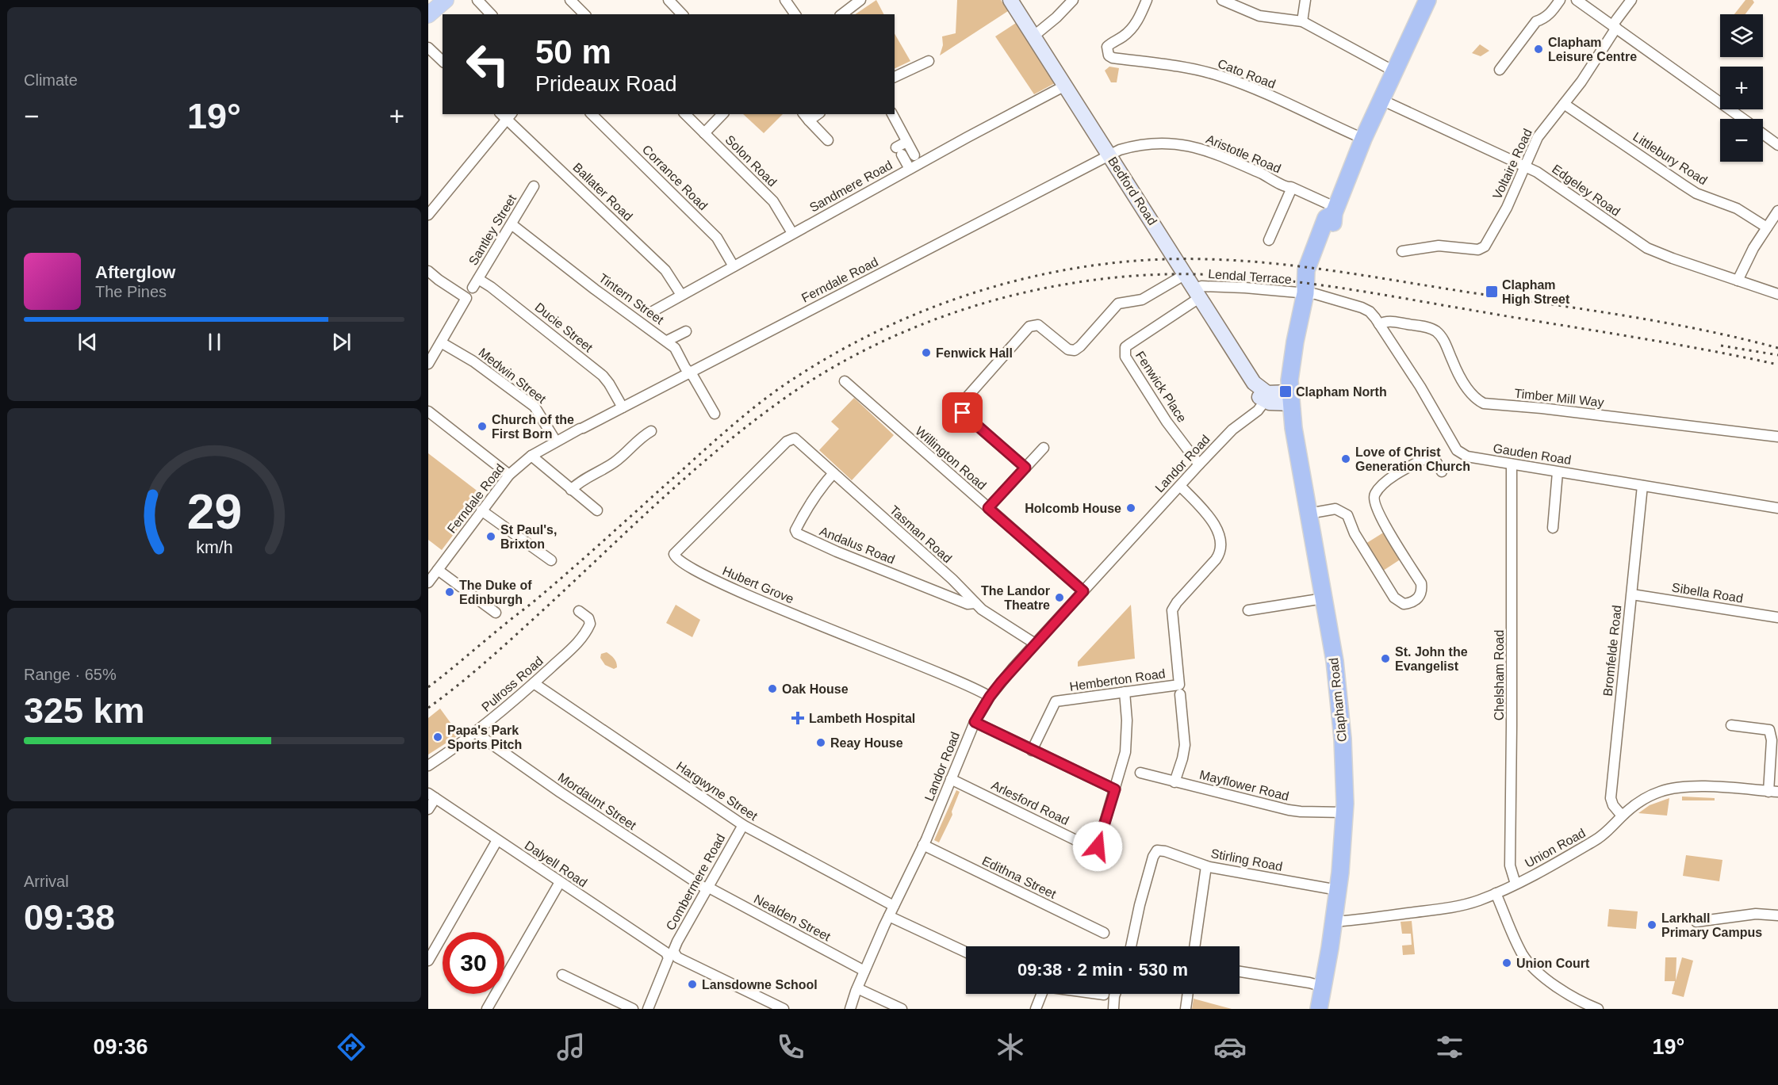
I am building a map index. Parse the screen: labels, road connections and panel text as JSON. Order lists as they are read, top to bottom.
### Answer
{
  "streets": {
    "highway": ["Clapham Road"],
    "main road": ["Bedford Road"],
    "street": [
      "Cato Road",
      "Aristotle Road",
      "Littlebury Road",
      "Solon Road",
      "Voltaire Road",
      "Corrance Road",
      "Sandmere Road",
      "Edgeley Road",
      "Ballater Road",
      "Santley Street",
      "Lendal Terrace",
      "Ferndale Road",
      "Tintern Street",
      "Ducie Street",
      "Medwin Street",
      "Fenwick Place",
      "Timber Mill Way",
      "Gauden Road",
      "Willington Road",
      "Landor Road",
      "Tasman Road",
      "Andalus Road",
      "Hubert Grove",
      "Sibella Road",
      "Bromfelde Road",
      "Chelsham Road",
      "Hemberton Road",
      "Pulross Road",
      "Mayflower Road",
      "Hargwyne Street",
      "Mordaunt Street",
      "Arlesford Road",
      "Union Road",
      "Stirling Road",
      "Dalyell Road",
      "Edithna Street",
      "Combermere Road",
      "Nealden Street"
    ]
  },
  "crossings": [
    ["Aristotle Road", "Bedford Road"],
    ["Aristotle Road", "Ferndale Road"],
    ["Littlebury Road", "Voltaire Road"],
    ["Solon Road", "Sandmere Road"],
    ["Voltaire Road", "Edgeley Road"],
    ["Corrance Road", "Sandmere Road"],
    ["Sandmere Road", "Bedford Road"],
    ["Sandmere Road", "Ballater Road"],
    ["Bedford Road", "Lendal Terrace"],
    ["Bedford Road", "Ferndale Road"],
    ["Bedford Road", "Fenwick Place"],
    ["Bedford Road", "Landor Road"],
    ["Santley Street", "Tintern Street"],
    ["Santley Street", "Ducie Street"],
    ["Lendal Terrace", "Fenwick Place"],
    ["Lendal Terrace", "Gauden Road"],
    ["Ferndale Road", "Tintern Street"],
    ["Ferndale Road", "Ducie Street"],
    ["Ferndale Road", "Medwin Street"],
    ["Fenwick Place", "Landor Road"],
    ["Timber Mill Way", "Gauden Road"],
    ["Gauden Road", "Bromfelde Road"],
    ["Gauden Road", "Chelsham Road"],
    ["Willington Road", "Landor Road"],
    ["Landor Road", "Tasman Road"],
    ["Landor Road", "Hubert Grove"],
    ["Landor Road", "Hargwyne Street"],
    ["Landor Road", "Arlesford Road"],
    ["Landor Road", "Edithna Street"],
    ["Landor Road", "Nealden Street"],
    ["Tasman Road", "Andalus Road"],
    ["Tasman Road", "Hubert Grove"],
    ["Sibella Road", "Bromfelde Road"],
    ["Bromfelde Road", "Union Road"],
    ["Chelsham Road", "Union Road"],
    ["Pulross Road", "Hargwyne Street"],
    ["Pulross Road", "Mordaunt Street"],
    ["Clapham Road", "Mayflower Road"],
    ["Clapham Road", "Union Road"],
    ["Clapham Road", "Stirling Road"],
    ["Hargwyne Street", "Combermere Road"],
    ["Mordaunt Street", "Combermere Road"],
    ["Mordaunt Street", "Nealden Street"],
    ["Dalyell Road", "Combermere Road"],
    ["Combermere Road", "Nealden Street"]
  ],
  "places": {
    "other": [
      "Clapham Leisure Centre",
      "Fenwick Hall",
      "Church of the First Born",
      "Love of Christ Generation Church",
      "Holcomb House",
      "St Paul's, Brixton",
      "The Duke of Edinburgh",
      "The Landor Theatre",
      "St. John the Evangelist",
      "Oak House",
      "Papa's Park Sports Pitch",
      "Reay House",
      "Larkhall Primary Campus",
      "Union Court",
      "Lansdowne School"
    ],
    "transit": ["Clapham High Street", "Clapham North"],
    "health": ["Lambeth Hospital"]
  },
  "page": {
    "tile": [
      "Climate",
      ["Range · 65%", "325 km"],
      ["Arrival", "09:38"]
    ],
    "map_buttons": ["+", "−"],
    "turn": ["50 m", "Prideaux Road"],
    "heat": ["−", "19°", "+"],
    "song": ["Afterglow", "The Pines"],
    "limit": "30",
    "trip": "09:38 · 2 min · 530 m",
    "tabs": ["09:36", "19°"],
    "gauge": ["29", "km/h"]
  }
}
